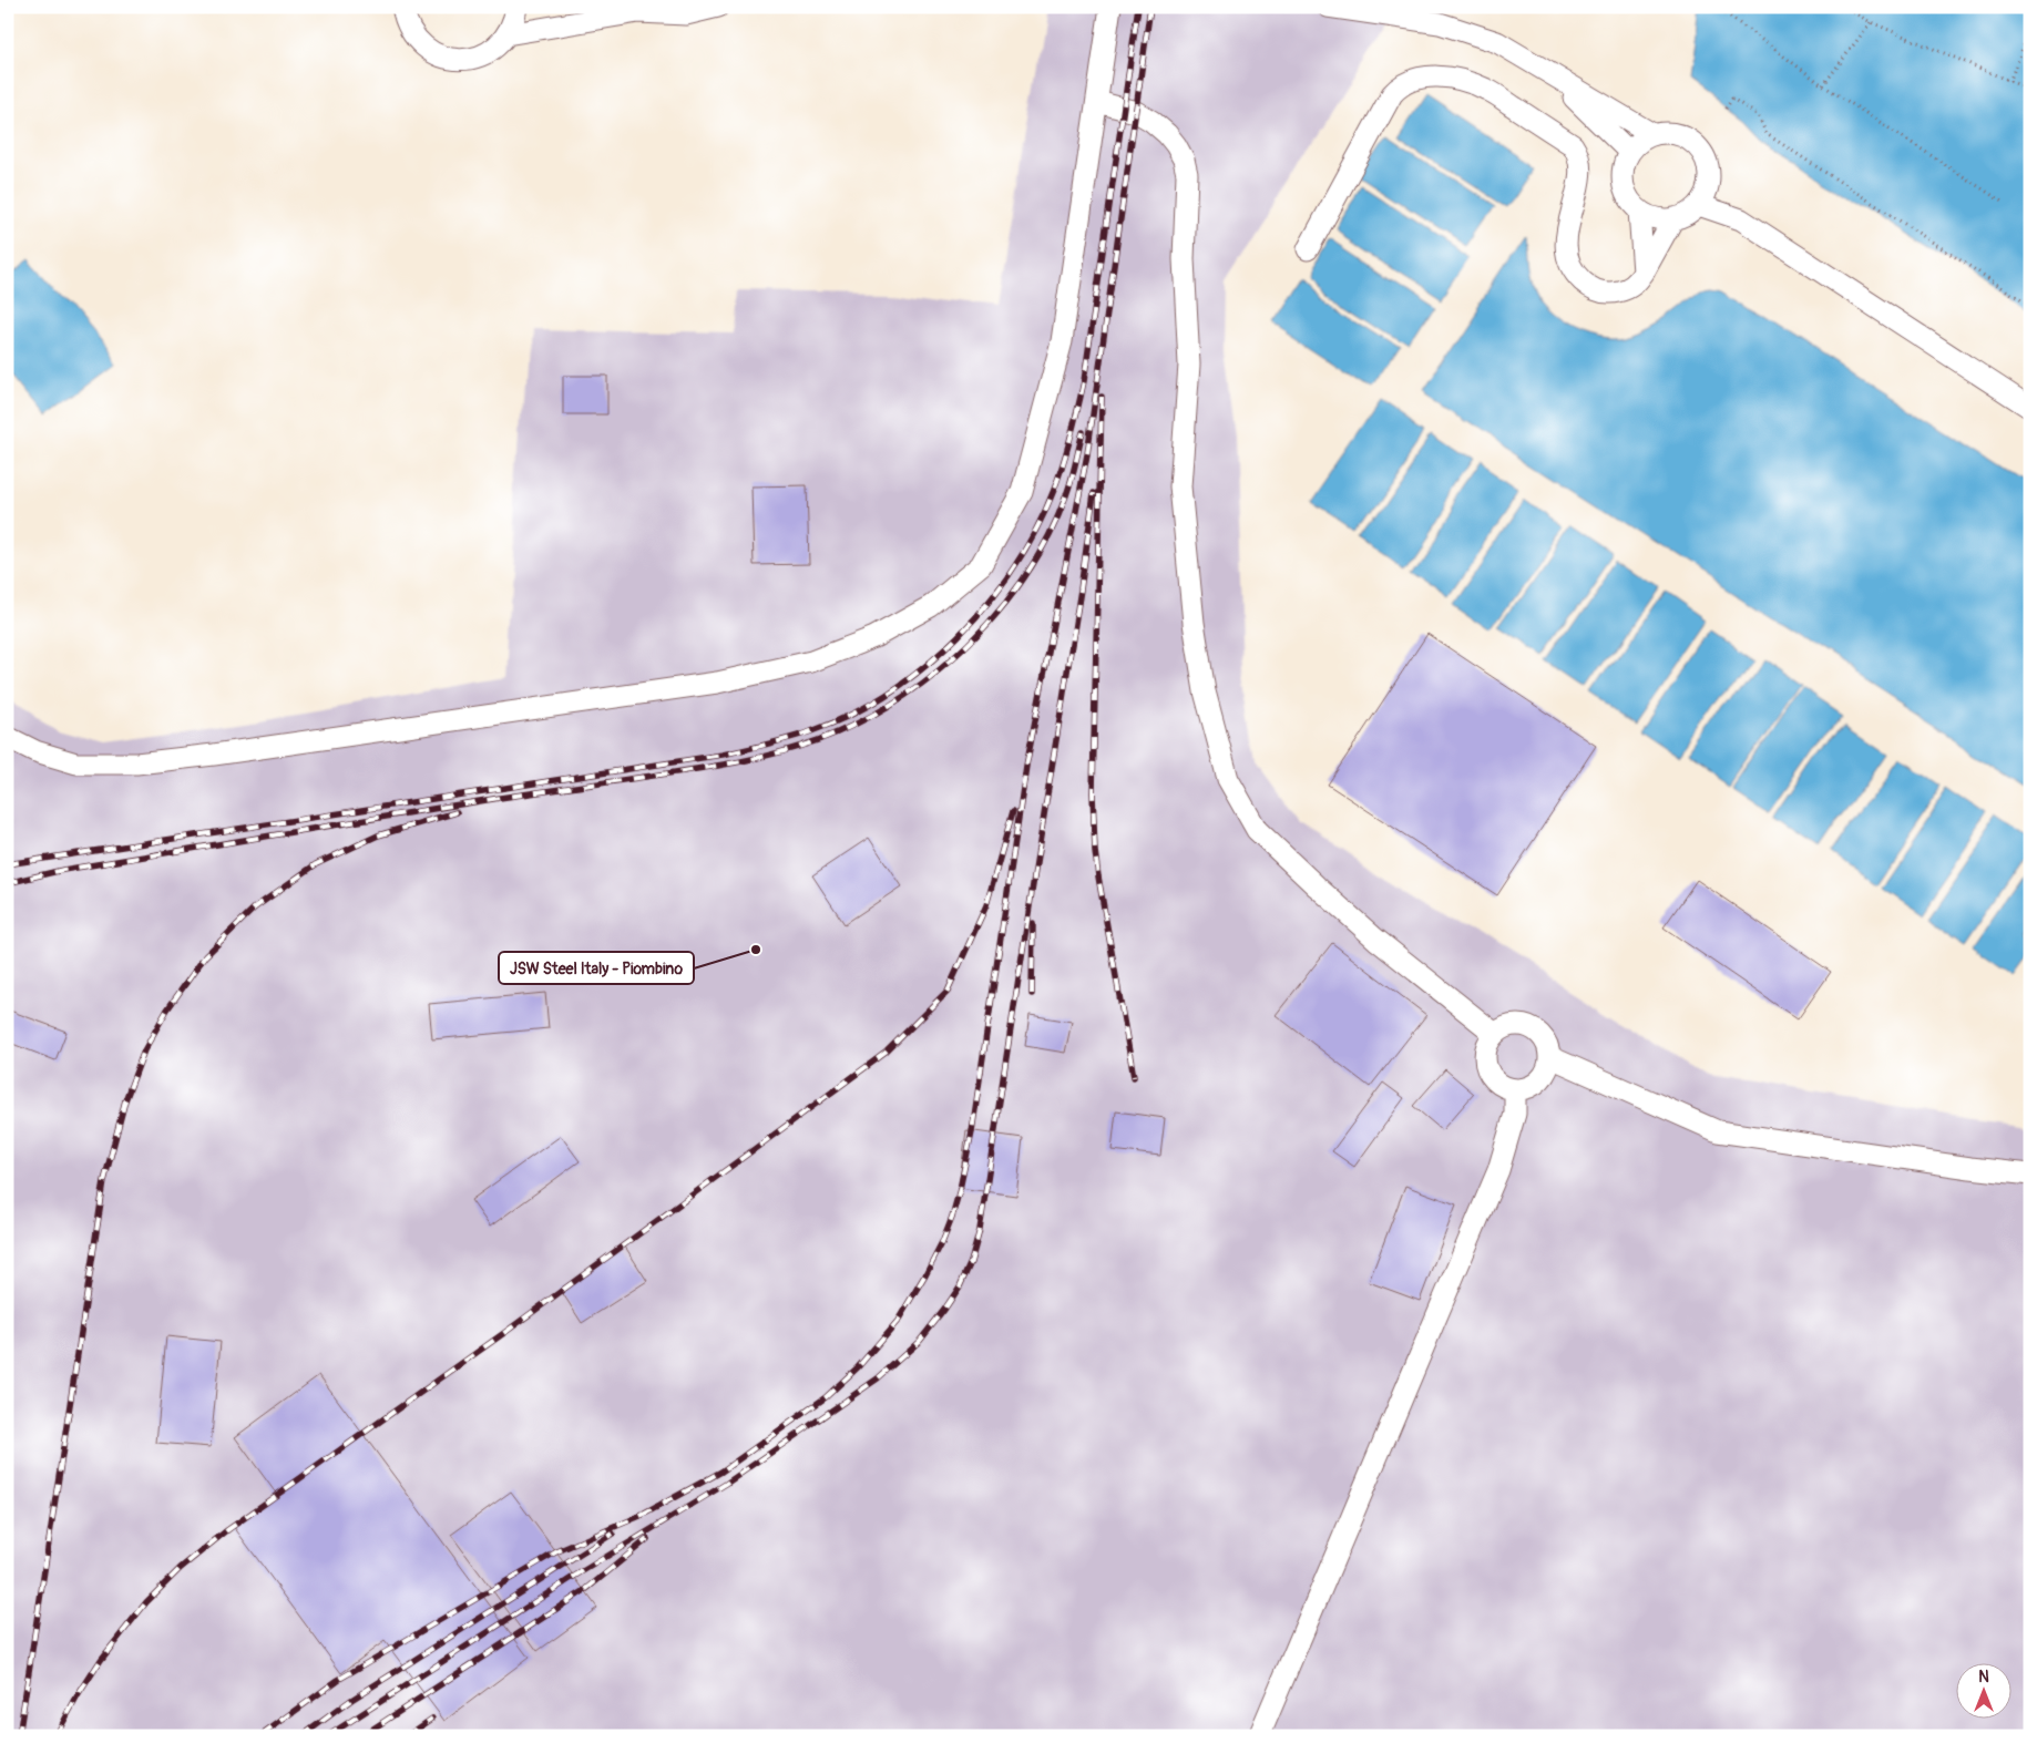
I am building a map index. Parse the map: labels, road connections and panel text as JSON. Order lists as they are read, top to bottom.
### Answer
{
  "places": ["JSW Steel Italy - Piombino"],
  "north": "top"
}
